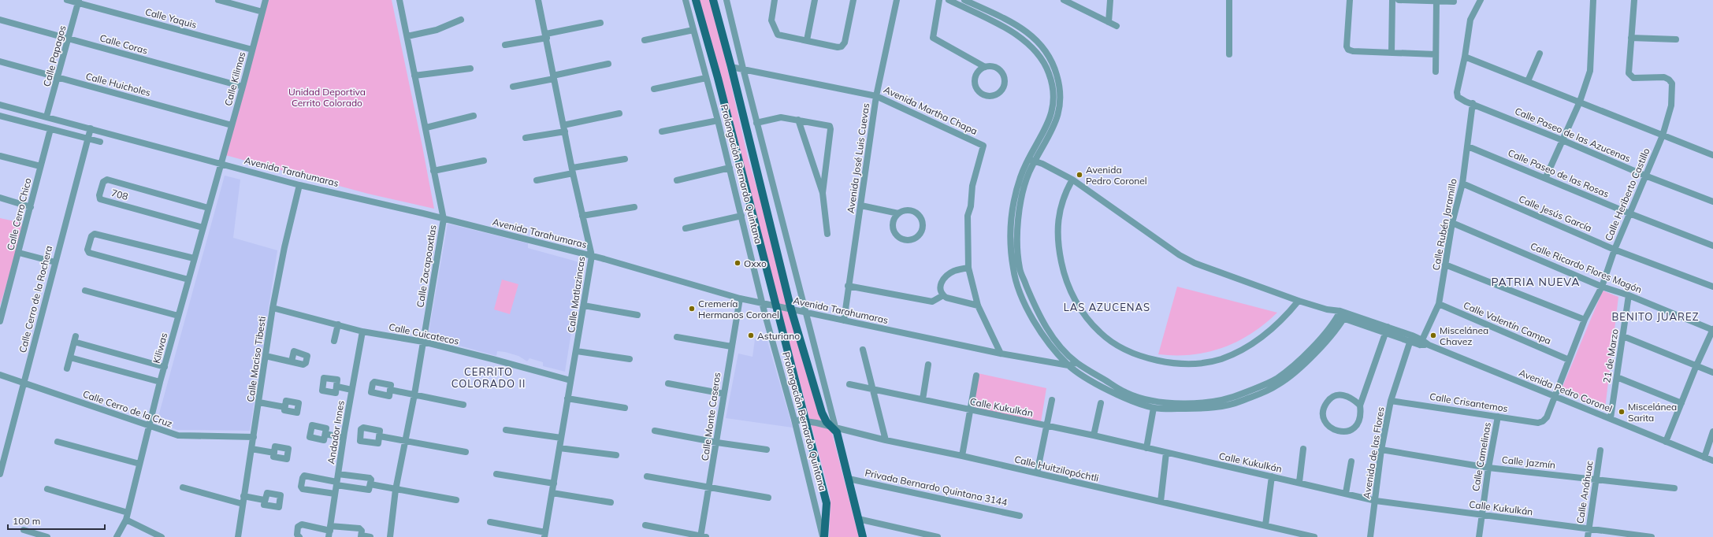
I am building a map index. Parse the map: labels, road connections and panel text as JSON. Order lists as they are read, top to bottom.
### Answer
{
  "streets": {
    "main road": ["Prolongación Bernardo Quintana"],
    "street": [
      "Calle Yaquis",
      "Calle Coras",
      "Calle Papagos",
      "Calle Kilimas",
      "Calle Huicholes",
      "Avenida Martha Chapa",
      "Calle Paseo de las Azucenas",
      "Avenida José Luis Cuevas",
      "Avenida Tarahumaras",
      "Calle Paseo de las Rosas",
      "708",
      "Calle Heriberto Castillo",
      "Calle Jesús García",
      "Calle Cerro Chico",
      "Calle Rubén Jaramillo",
      "Calle Zacapoaxtlas",
      "Calle Ricardo Flores Magón",
      "Calle Matlazincas",
      "Calle Cerro de la Rochera",
      "Calle Valentín Campa",
      "Calle Cuicatecos",
      "Kiliwas",
      "21 de Marzo",
      "Calle Maciso Tibesti",
      "Avenida Pedro Coronel",
      "Calle Crisantemos",
      "Calle Kukulkán",
      "Calle Cerro de la Cruz",
      "Calle Monte Caseros",
      "Andador Innes",
      "Avenida de las Flores",
      "Calle Camelinas",
      "Calle Jazmín",
      "Calle Huitzilopóchtli",
      "Privada Bernardo Quintana 3144",
      "Calle Anáhuac"
    ]
  },
  "crossings": [
    ["Calle Yaquis", "Calle Papagos"],
    ["Calle Yaquis", "Calle Kilimas"],
    ["Calle Coras", "Calle Papagos"],
    ["Calle Coras", "Calle Kilimas"],
    ["Calle Papagos", "Calle Huicholes"],
    ["Calle Papagos", "Avenida Tarahumaras"],
    ["Calle Kilimas", "Calle Huicholes"],
    ["Calle Kilimas", "Avenida Tarahumaras"],
    ["Calle Kilimas", "Kiliwas"],
    ["Avenida Martha Chapa", "Avenida José Luis Cuevas"],
    ["Avenida Martha Chapa", "Avenida Tarahumaras"],
    ["Avenida Martha Chapa", "Prolongación Bernardo Quintana"],
    ["Calle Paseo de las Azucenas", "Calle Heriberto Castillo"],
    ["Calle Paseo de las Azucenas", "Calle Rubén Jaramillo"],
    ["Avenida José Luis Cuevas", "Avenida Tarahumaras"],
    ["Avenida Tarahumaras", "Prolongación Bernardo Quintana"],
    ["Avenida Tarahumaras", "Calle Zacapoaxtlas"],
    ["Avenida Tarahumaras", "Calle Matlazincas"],
    ["Avenida Tarahumaras", "Calle Cerro de la Rochera"],
    ["Avenida Tarahumaras", "Kiliwas"],
    ["Avenida Tarahumaras", "Calle Maciso Tibesti"],
    ["Avenida Tarahumaras", "Calle Monte Caseros"],
    ["Calle Paseo de las Rosas", "Calle Heriberto Castillo"],
    ["Calle Paseo de las Rosas", "Calle Rubén Jaramillo"],
    ["Prolongación Bernardo Quintana", "Calle Huitzilopóchtli"],
    ["Prolongación Bernardo Quintana", "Privada Bernardo Quintana 3144"],
    ["708", "Kiliwas"],
    ["Calle Heriberto Castillo", "Calle Jesús García"],
    ["Calle Heriberto Castillo", "Calle Ricardo Flores Magón"],
    ["Calle Heriberto Castillo", "Calle Valentín Campa"],
    ["Calle Heriberto Castillo", "Avenida Pedro Coronel"],
    ["Calle Heriberto Castillo", "Calle Crisantemos"],
    ["Calle Jesús García", "Calle Rubén Jaramillo"],
    ["Calle Rubén Jaramillo", "Calle Ricardo Flores Magón"],
    ["Calle Rubén Jaramillo", "Calle Valentín Campa"],
    ["Calle Rubén Jaramillo", "Avenida Pedro Coronel"],
    ["Calle Zacapoaxtlas", "Calle Cuicatecos"],
    ["Calle Ricardo Flores Magón", "21 de Marzo"],
    ["Calle Matlazincas", "Calle Cuicatecos"],
    ["Calle Cerro de la Rochera", "Calle Cerro de la Cruz"],
    ["Calle Cuicatecos", "Calle Maciso Tibesti"],
    ["Calle Cuicatecos", "Andador Innes"],
    ["Kiliwas", "Calle Cerro de la Cruz"],
    ["21 de Marzo", "Avenida Pedro Coronel"],
    ["Calle Maciso Tibesti", "Calle Cerro de la Cruz"],
    ["Avenida Pedro Coronel", "Avenida de las Flores"],
    ["Calle Crisantemos", "Avenida de las Flores"],
    ["Calle Crisantemos", "Calle Camelinas"],
    ["Calle Kukulkán", "Avenida de las Flores"],
    ["Calle Kukulkán", "Calle Camelinas"],
    ["Calle Kukulkán", "Calle Anáhuac"],
    ["Avenida de las Flores", "Calle Jazmín"],
    ["Calle Camelinas", "Calle Jazmín"],
    ["Calle Jazmín", "Calle Anáhuac"]
  ],
  "districts": [
    "PATRIA NUEVA",
    "LAS AZUCENAS",
    "BENITO JUAREZ",
    "CERRITO COLORADO II"
  ],
  "parks": ["Unidad Deportiva Cerrito Colorado"],
  "places": [
    "Avenida Pedro Coronel",
    "Oxxo",
    "Cremería Hermanos Coronel",
    "Asturiano",
    "Miscelánea Chavez",
    "Miscelánea Sarita"
  ],
  "scale_bar": "100 m"
}
